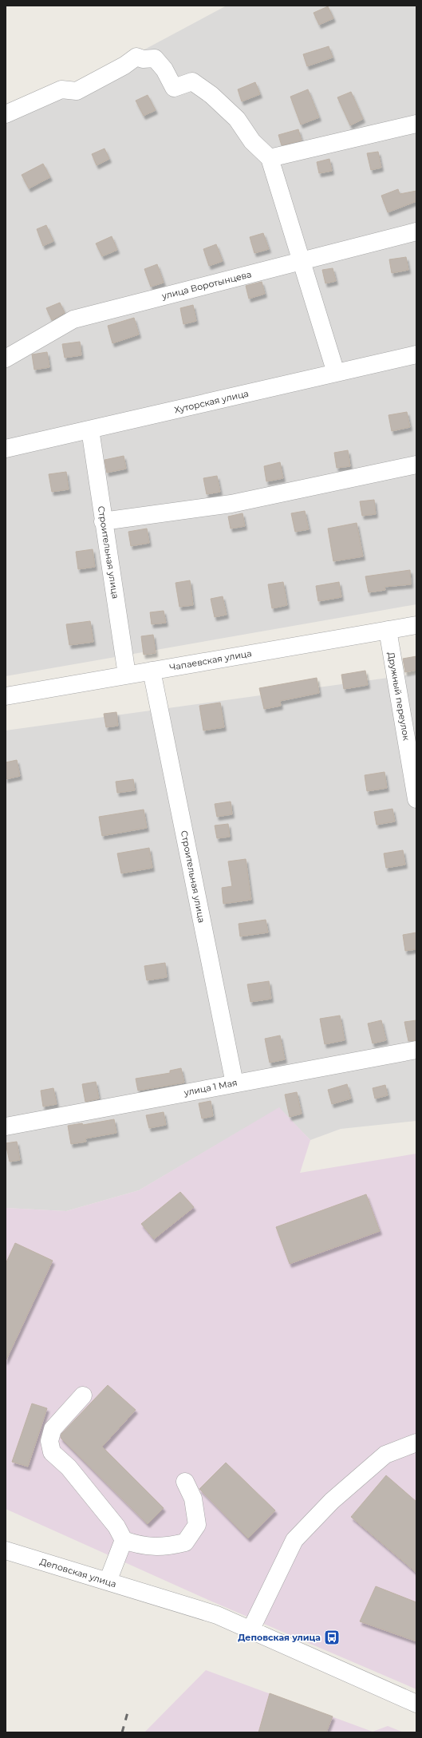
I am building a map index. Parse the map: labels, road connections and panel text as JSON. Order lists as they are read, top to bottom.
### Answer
{
  "streets": {
    "street": [
      "улица Воротынцева",
      "Хуторская улица",
      "Строительная улица",
      "Чапаевская улица",
      "Дружный переулок",
      "улица 1 Мая",
      "Деповская улица"
    ]
  },
  "crossings": [
    ["Хуторская улица", "Строительная улица"],
    ["Строительная улица", "Чапаевская улица"],
    ["Строительная улица", "улица 1 Мая"],
    ["Чапаевская улица", "Дружный переулок"]
  ],
  "places": {
    "bus stop": ["Деповская улица"]
  }
}
